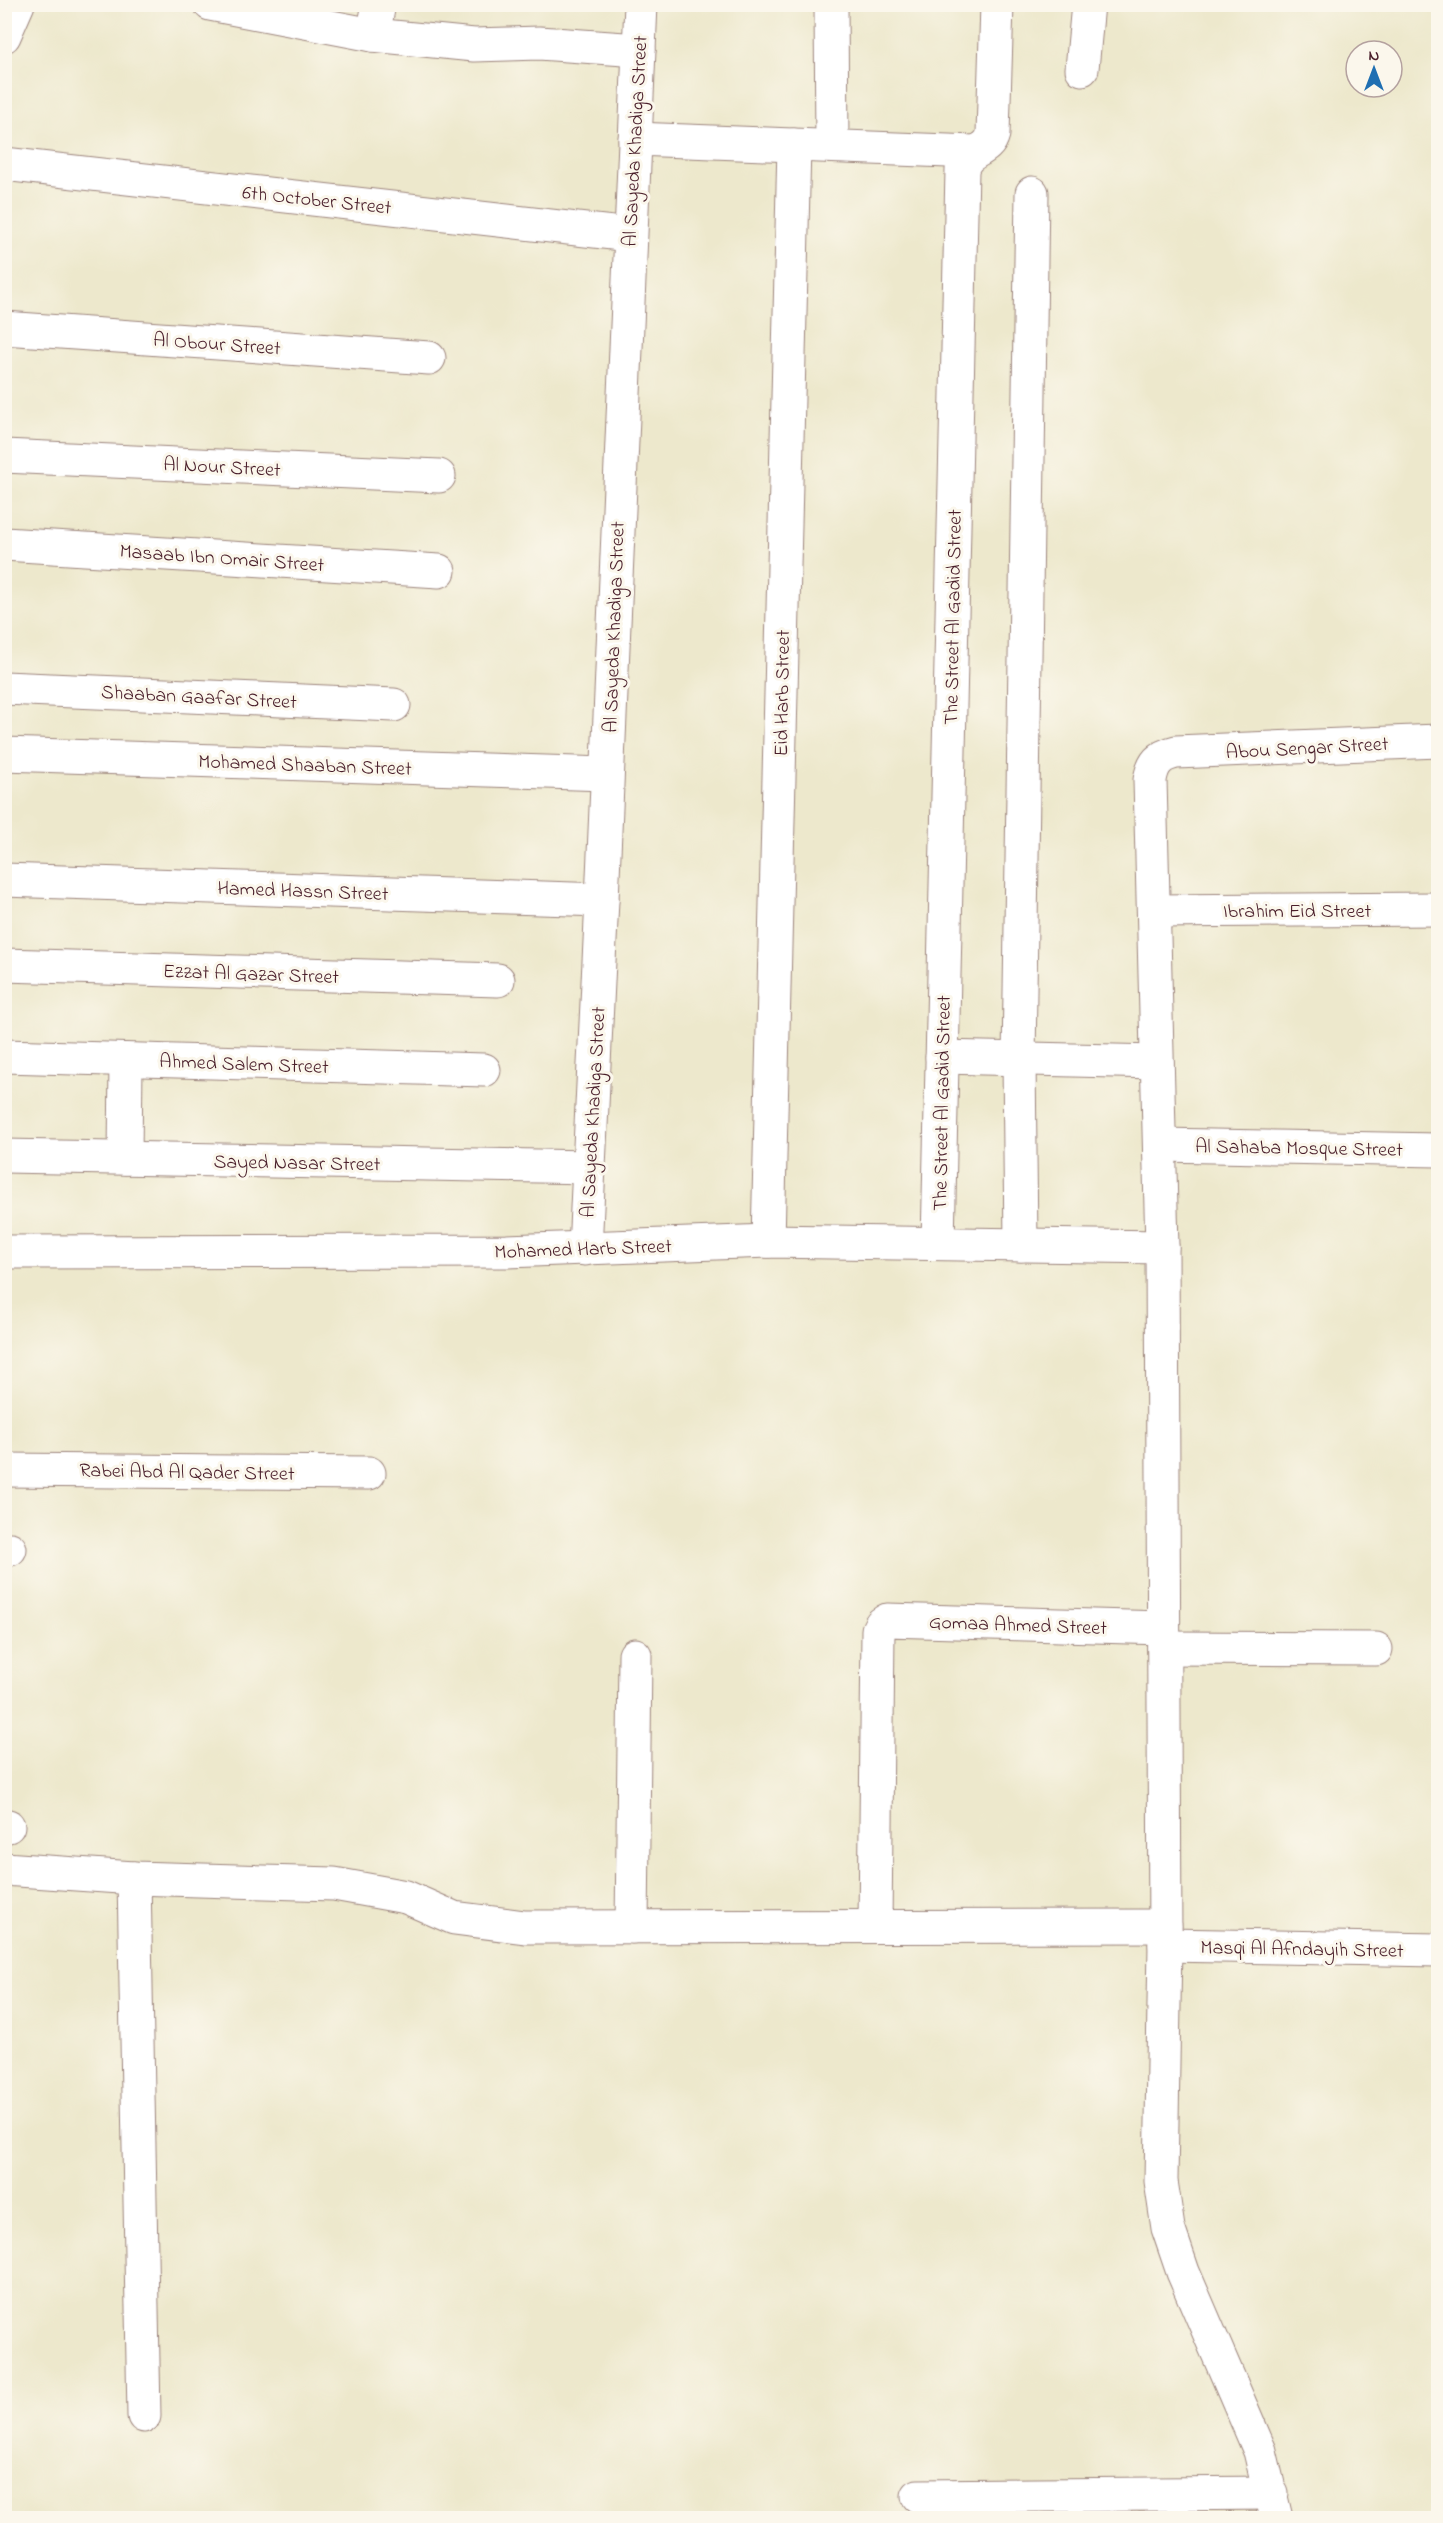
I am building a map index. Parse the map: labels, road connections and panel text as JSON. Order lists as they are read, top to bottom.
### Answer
{
  "streets": {
    "street": [
      "Al Sayeda Khadiga Street",
      "6th October Street",
      "Al Obour Street",
      "Al Nour Street",
      "Masaab Ibn Omair Street",
      "The Street Al Gadid Street",
      "Eid Harb Street",
      "Shaaban Gaafar Street",
      "Abou Sengar Street",
      "Mohamed Shaaban Street",
      "Hamed Hassn Street",
      "Ibrahim Eid Street",
      "Ezzat Al Gazar Street",
      "Ahmed Salem Street",
      "Al Sahaba Mosque Street",
      "Sayed Nasar Street",
      "Mohamed Harb Street",
      "Rabei Abd Al Qader Street",
      "Gomaa Ahmed Street",
      "Masqi Al Afndayih Street"
    ]
  },
  "crossings": [
    ["Al Sayeda Khadiga Street", "6th October Street"],
    ["Al Sayeda Khadiga Street", "Mohamed Shaaban Street"],
    ["Al Sayeda Khadiga Street", "Hamed Hassn Street"],
    ["Al Sayeda Khadiga Street", "Sayed Nasar Street"],
    ["Al Sayeda Khadiga Street", "Mohamed Harb Street"],
    ["The Street Al Gadid Street", "Mohamed Harb Street"],
    ["Eid Harb Street", "Mohamed Harb Street"],
    ["Abou Sengar Street", "Ibrahim Eid Street"],
    ["Gomaa Ahmed Street", "Masqi Al Afndayih Street"]
  ],
  "north": "top"
}
